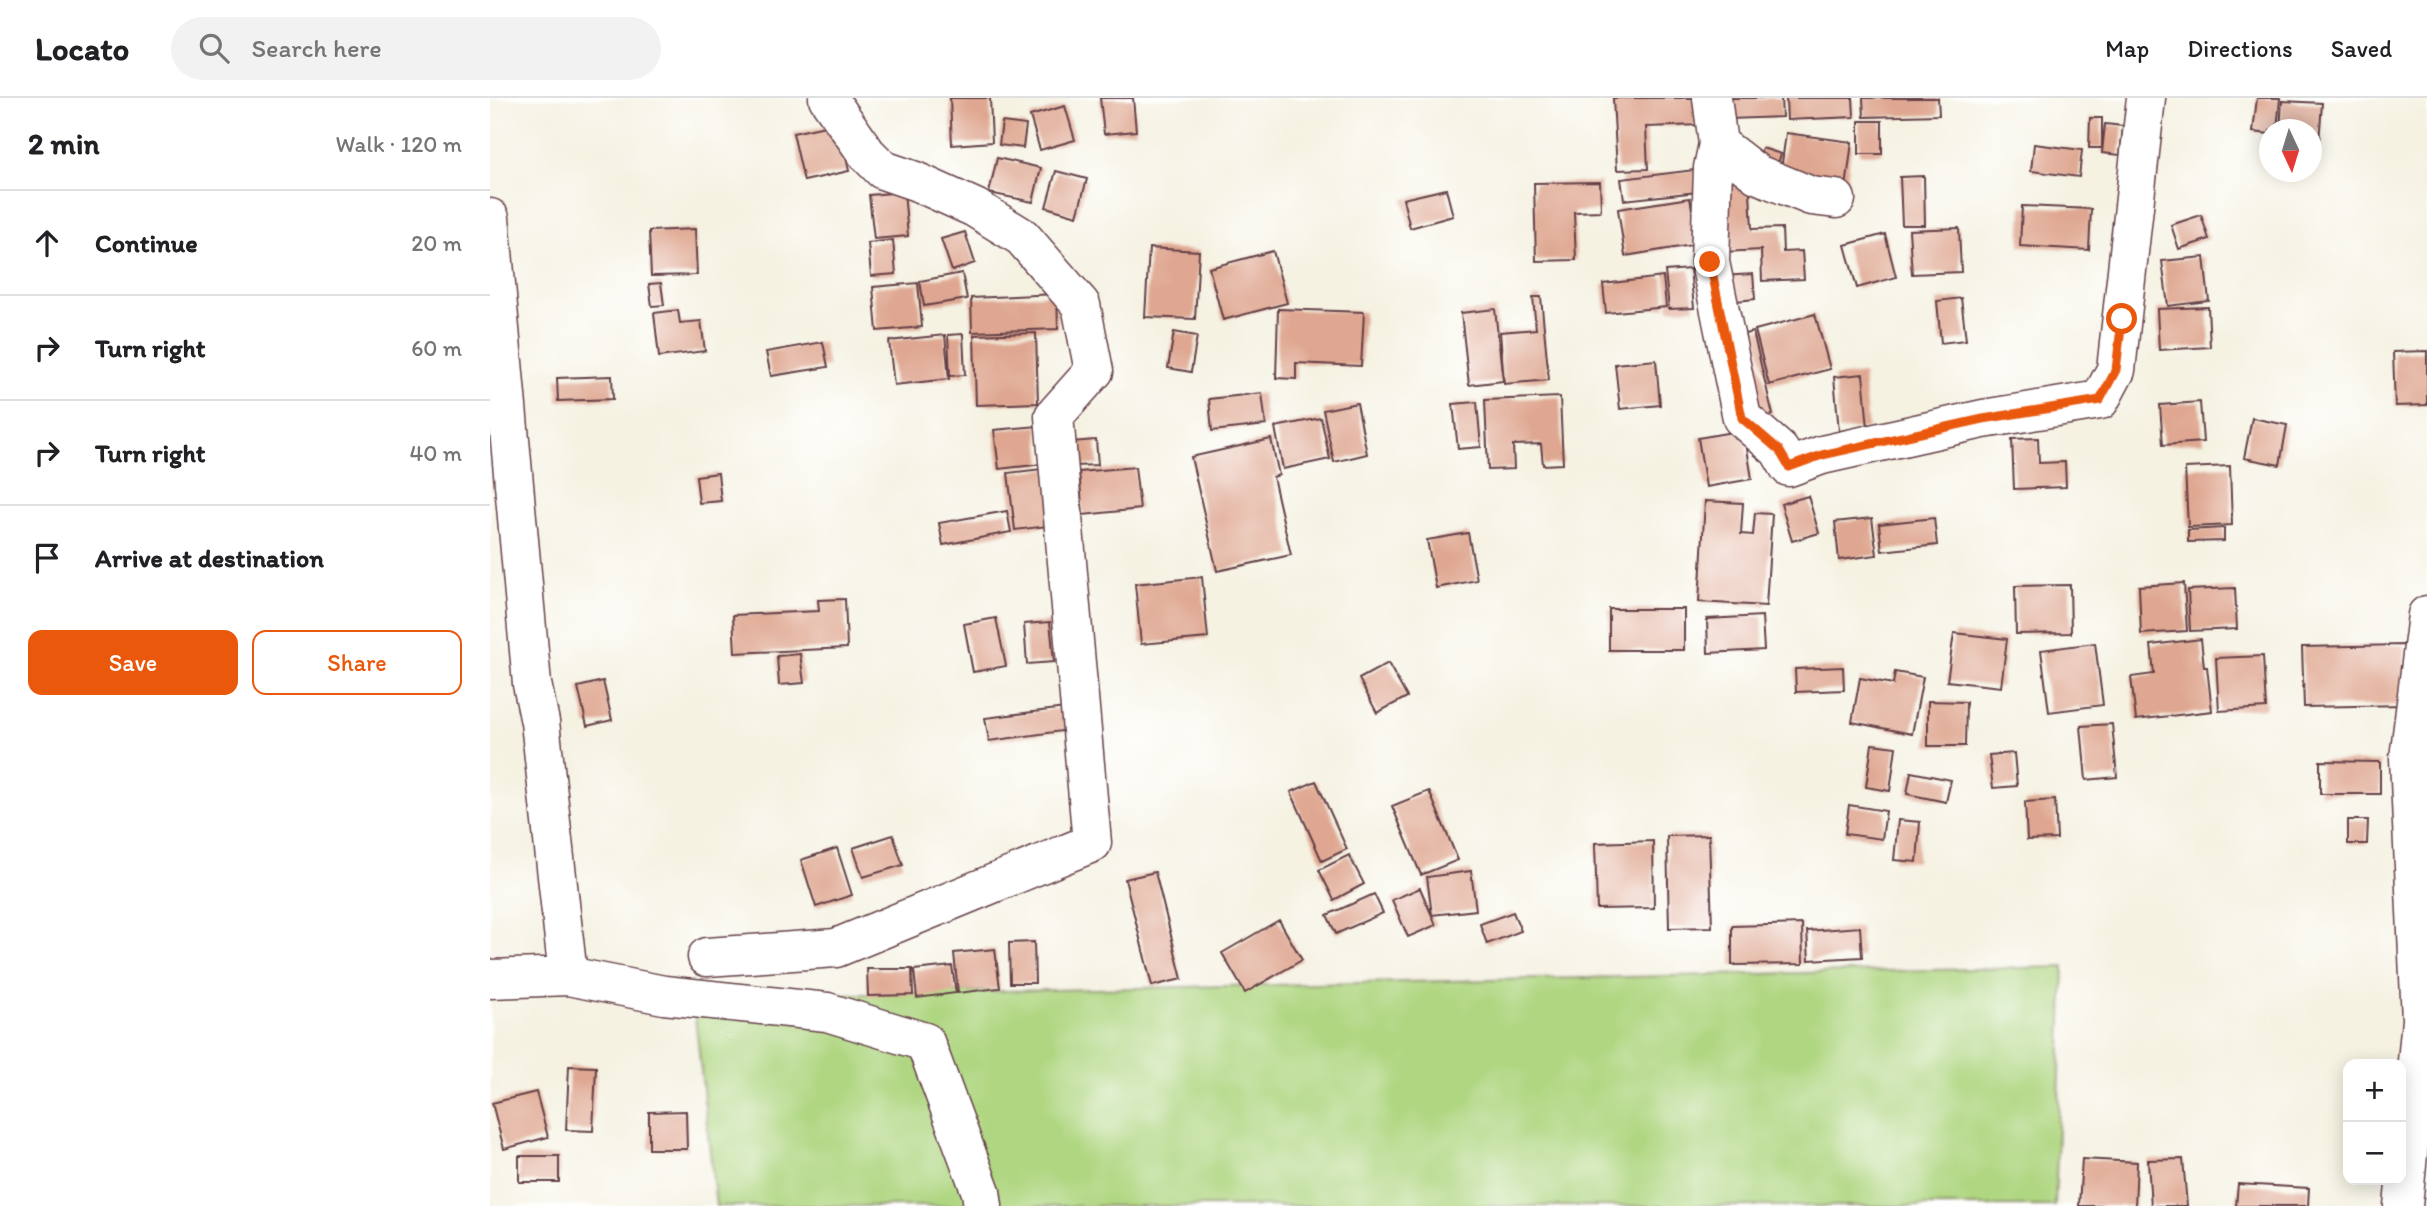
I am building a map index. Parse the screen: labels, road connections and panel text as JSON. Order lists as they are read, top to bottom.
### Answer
{
  "north": "bottom",
  "page": {
    "header": "Locato",
    "search": "Search here",
    "nav": ["Map", "Directions", "Saved"],
    "heading": ["2 min", "Walk · 120 m"],
    "list": [
      ["Continue", "20 m"],
      ["Turn right", "60 m"],
      ["Turn right", "40 m"],
      "Arrive at destination"
    ],
    "buttons": ["Save", "Share"],
    "map_buttons": ["+", "−"]
  }
}
